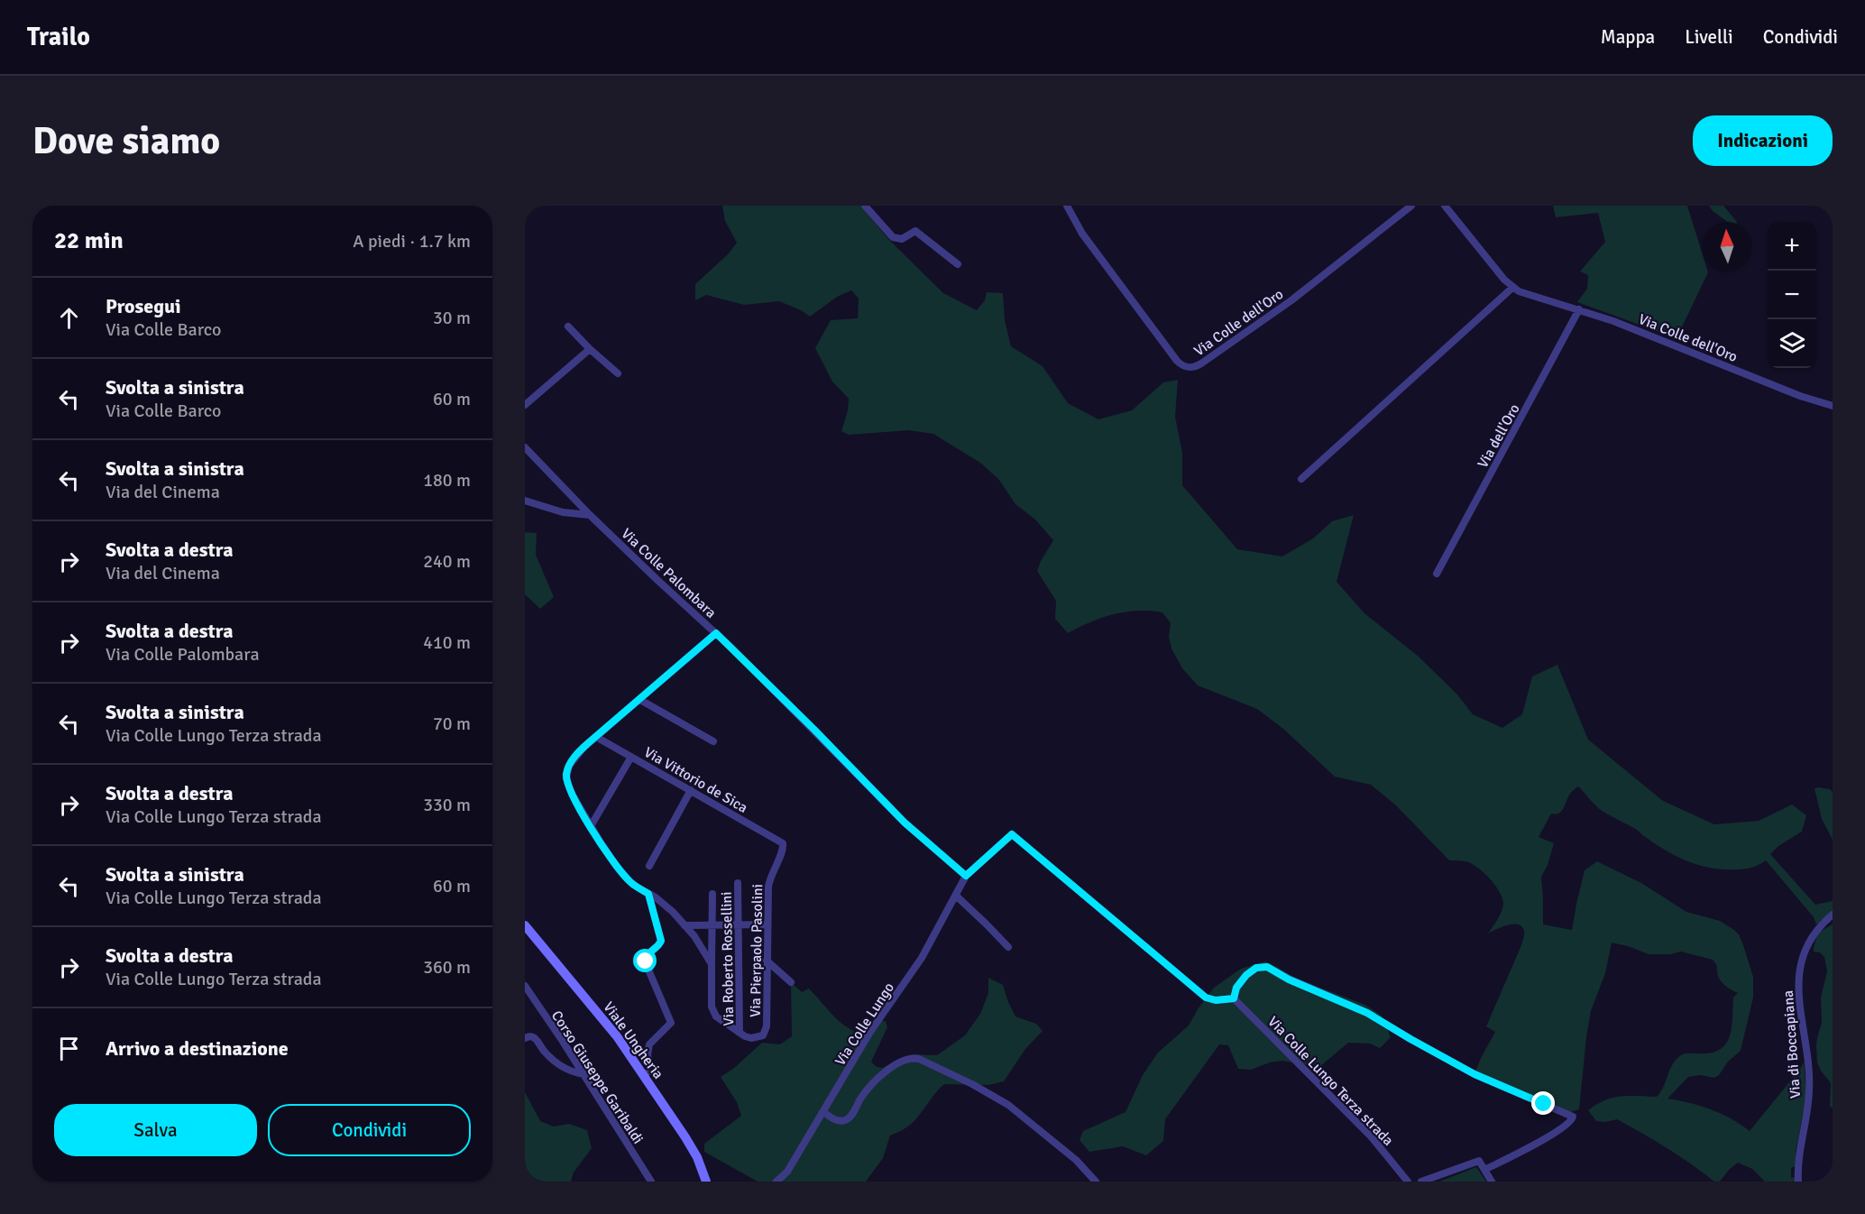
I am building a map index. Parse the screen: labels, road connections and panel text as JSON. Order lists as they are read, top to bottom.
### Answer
{
  "streets": {
    "main road": ["Viale Ungheria"],
    "street": [
      "Via Colle dell'Oro",
      "Via dell'Oro",
      "Via Colle Palombara",
      "Via Vittorio de Sica",
      "Via Pierpaolo Pasolini",
      "Via Roberto Rossellini",
      "Via Colle Lungo",
      "Via di Boccapiana",
      "Corso Giuseppe Garibaldi",
      "Via Colle Lungo Terza strada"
    ]
  },
  "crossings": [
    ["Via Colle dell'Oro", "Via dell'Oro"],
    ["Via Colle Palombara", "Via Colle Lungo"],
    ["Via Vittorio de Sica", "Via Pierpaolo Pasolini"],
    ["Via Pierpaolo Pasolini", "Via Roberto Rossellini"]
  ],
  "north": "top",
  "page": {
    "header": "Trailo",
    "nav": ["Mappa", "Livelli", "Condividi"],
    "buttons": [
      "Indicazioni",
      ["Salva", "Condividi"]
    ],
    "title": "Dove siamo",
    "heading": ["22 min", "A piedi · 1.7 km"],
    "map_buttons": ["+", "−"],
    "list": [
      ["Prosegui", "Via Colle Barco", "30 m"],
      ["Svolta a sinistra", "Via Colle Barco", "60 m"],
      ["Svolta a sinistra", "Via del Cinema", "180 m"],
      ["Svolta a destra", "Via del Cinema", "240 m"],
      ["Svolta a destra", "Via Colle Palombara", "410 m"],
      ["Svolta a sinistra", "Via Colle Lungo Terza strada", "70 m"],
      ["Svolta a destra", "Via Colle Lungo Terza strada", "330 m"],
      ["Svolta a sinistra", "Via Colle Lungo Terza strada", "60 m"],
      ["Svolta a destra", "Via Colle Lungo Terza strada", "360 m"],
      "Arrivo a destinazione"
    ]
  }
}
